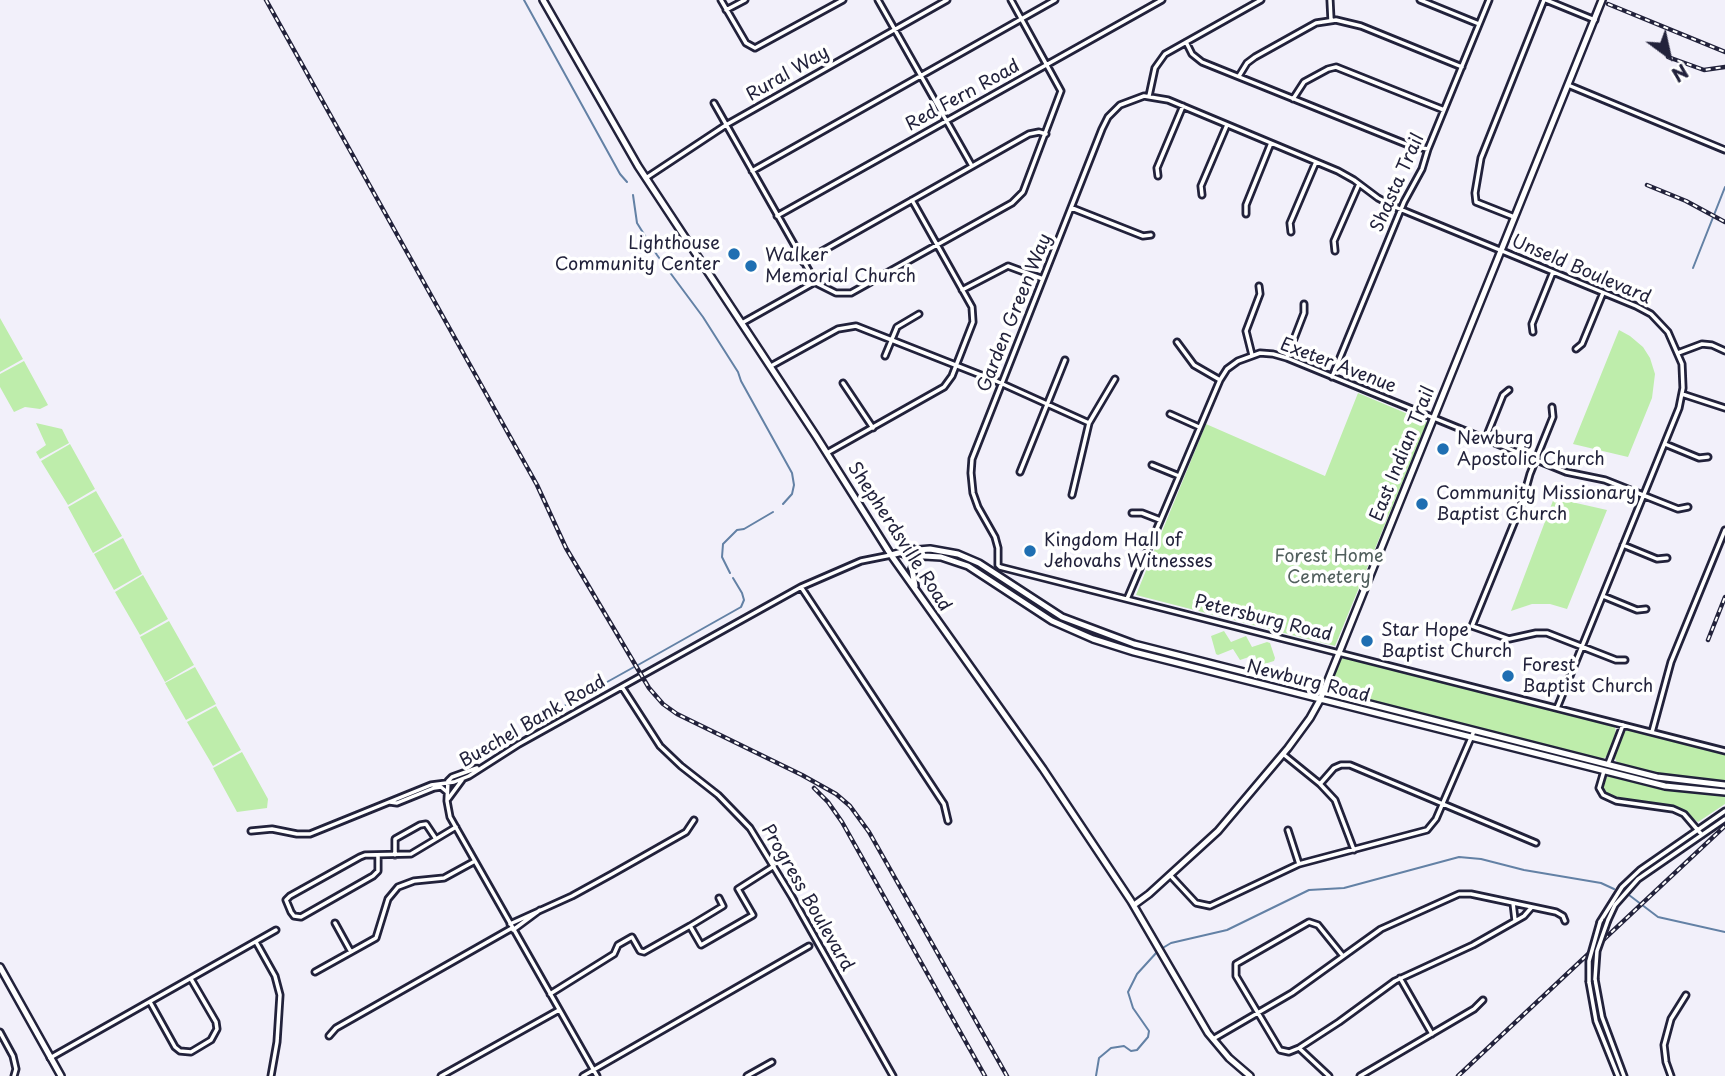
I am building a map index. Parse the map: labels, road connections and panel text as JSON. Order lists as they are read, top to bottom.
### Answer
{
  "streets": {
    "main road": ["East Indian Trail", "Shepherdsville Road", "Newburg Road"],
    "street": [
      "Rural Way",
      "Red Fern Road",
      "Shasta Trail",
      "Unseld Boulevard",
      "Garden Green Way",
      "Exeter Avenue",
      "Petersburg Road",
      "Buechel Bank Road",
      "Progress Boulevard"
    ]
  },
  "crossings": [
    ["Rural Way", "Shepherdsville Road"],
    ["Shasta Trail", "Unseld Boulevard"],
    ["Shasta Trail", "Exeter Avenue"],
    ["Unseld Boulevard", "Garden Green Way"],
    ["Unseld Boulevard", "Exeter Avenue"],
    ["Unseld Boulevard", "East Indian Trail"],
    ["Unseld Boulevard", "Petersburg Road"],
    ["Garden Green Way", "Petersburg Road"],
    ["Exeter Avenue", "East Indian Trail"],
    ["East Indian Trail", "Shepherdsville Road"],
    ["East Indian Trail", "Petersburg Road"],
    ["East Indian Trail", "Newburg Road"],
    ["Shepherdsville Road", "Newburg Road"],
    ["Shepherdsville Road", "Buechel Bank Road"],
    ["Newburg Road", "Buechel Bank Road"],
    ["Buechel Bank Road", "Progress Boulevard"]
  ],
  "parks": ["Forest Home Cemetery"],
  "places": [
    "Lighthouse Community Center",
    "Walker Memorial Church",
    "Newburg Apostolic Church",
    "Community Missionary Baptist Church",
    "Kingdom Hall of Jehovahs Witnesses",
    "Star Hope Baptist Church",
    "Forest Baptist Church"
  ],
  "north": "bottom right"
}
